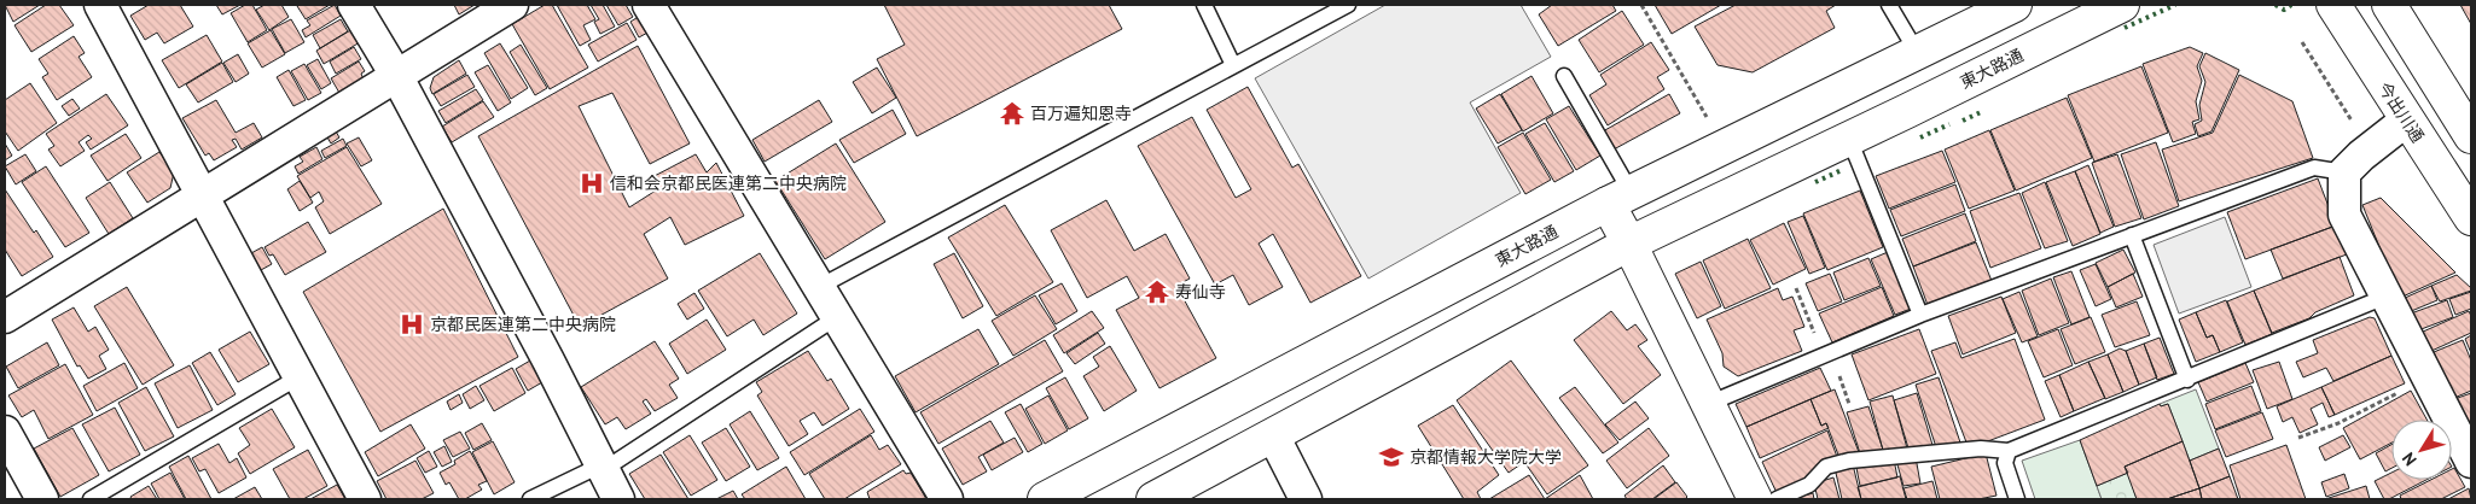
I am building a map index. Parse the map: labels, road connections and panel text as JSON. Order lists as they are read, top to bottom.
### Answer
{
  "streets": {
    "main road": ["東大路通", "今出川通"]
  },
  "places": {
    "temple": ["百万遍知恩寺", "寿仙寺"],
    "hospital": ["信和会京都民医連第二中央病院", "京都民医連第二中央病院"],
    "school or university": ["京都情報大学院大学"]
  },
  "north": "bottom left"
}
